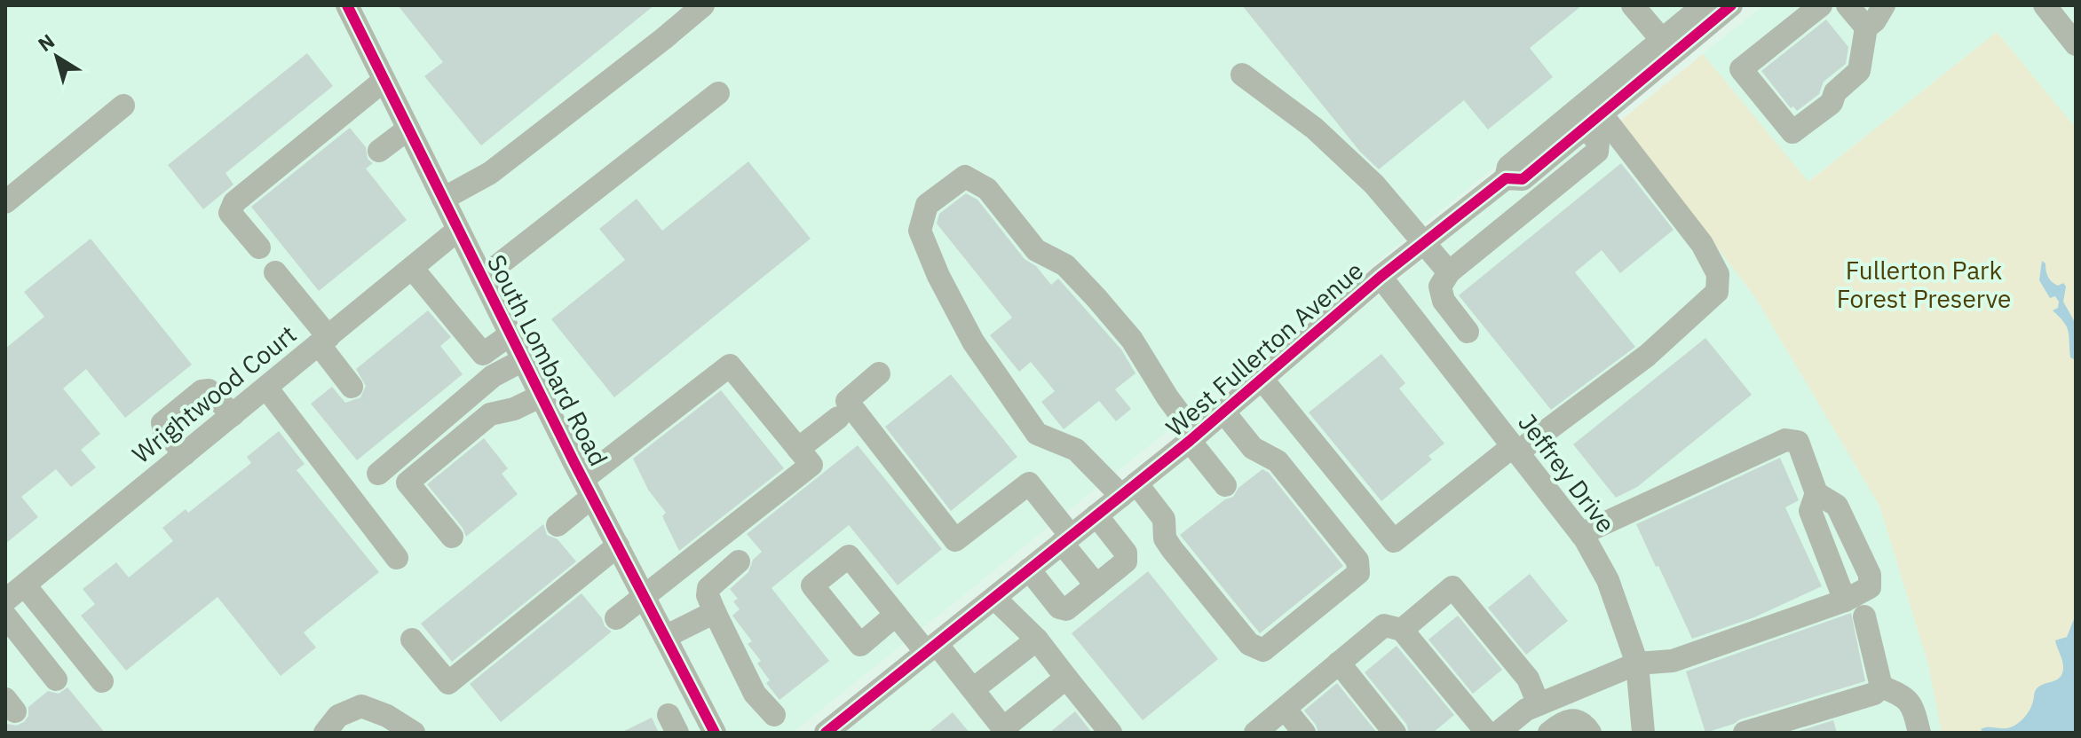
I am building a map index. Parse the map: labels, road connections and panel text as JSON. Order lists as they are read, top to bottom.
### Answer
{
  "streets": {
    "street": [
      "West Fullerton Avenue",
      "South Lombard Road",
      "Wrightwood Court",
      "Jeffrey Drive"
    ]
  },
  "crossings": [
    ["West Fullerton Avenue", "Jeffrey Drive"],
    ["South Lombard Road", "Wrightwood Court"]
  ],
  "parks": ["Fullerton Park Forest Preserve"],
  "north": "top left"
}
